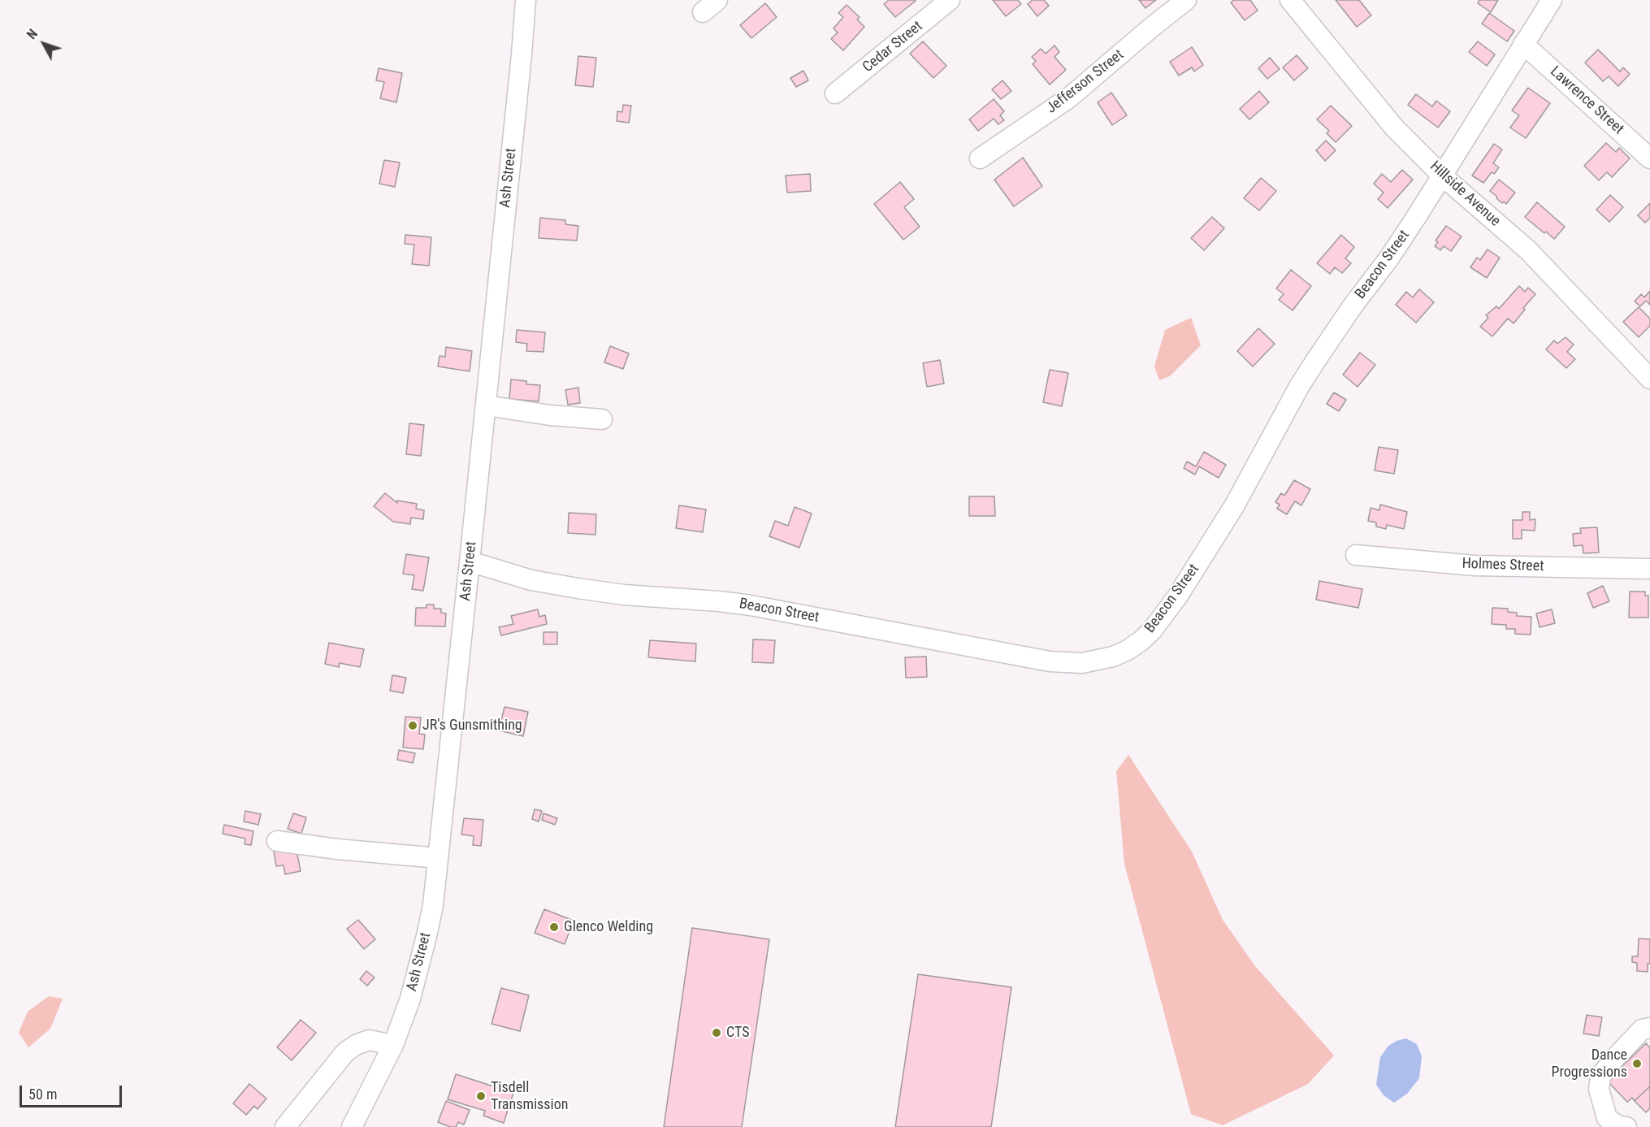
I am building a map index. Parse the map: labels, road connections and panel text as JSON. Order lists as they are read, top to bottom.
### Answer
{
  "streets": {
    "street": [
      "Cedar Street",
      "Jefferson Street",
      "Lawrence Street",
      "Ash Street",
      "Hillside Avenue",
      "Beacon Street",
      "Holmes Street"
    ]
  },
  "crossings": [
    ["Lawrence Street", "Beacon Street"],
    ["Ash Street", "Beacon Street"],
    ["Hillside Avenue", "Beacon Street"]
  ],
  "places": [
    "JR's Gunsmithing",
    "Glenco Welding",
    "CTS",
    "Dance Progressions",
    "Tisdell Transmission"
  ],
  "scale_bar": "50 m",
  "north": "top left"
}
